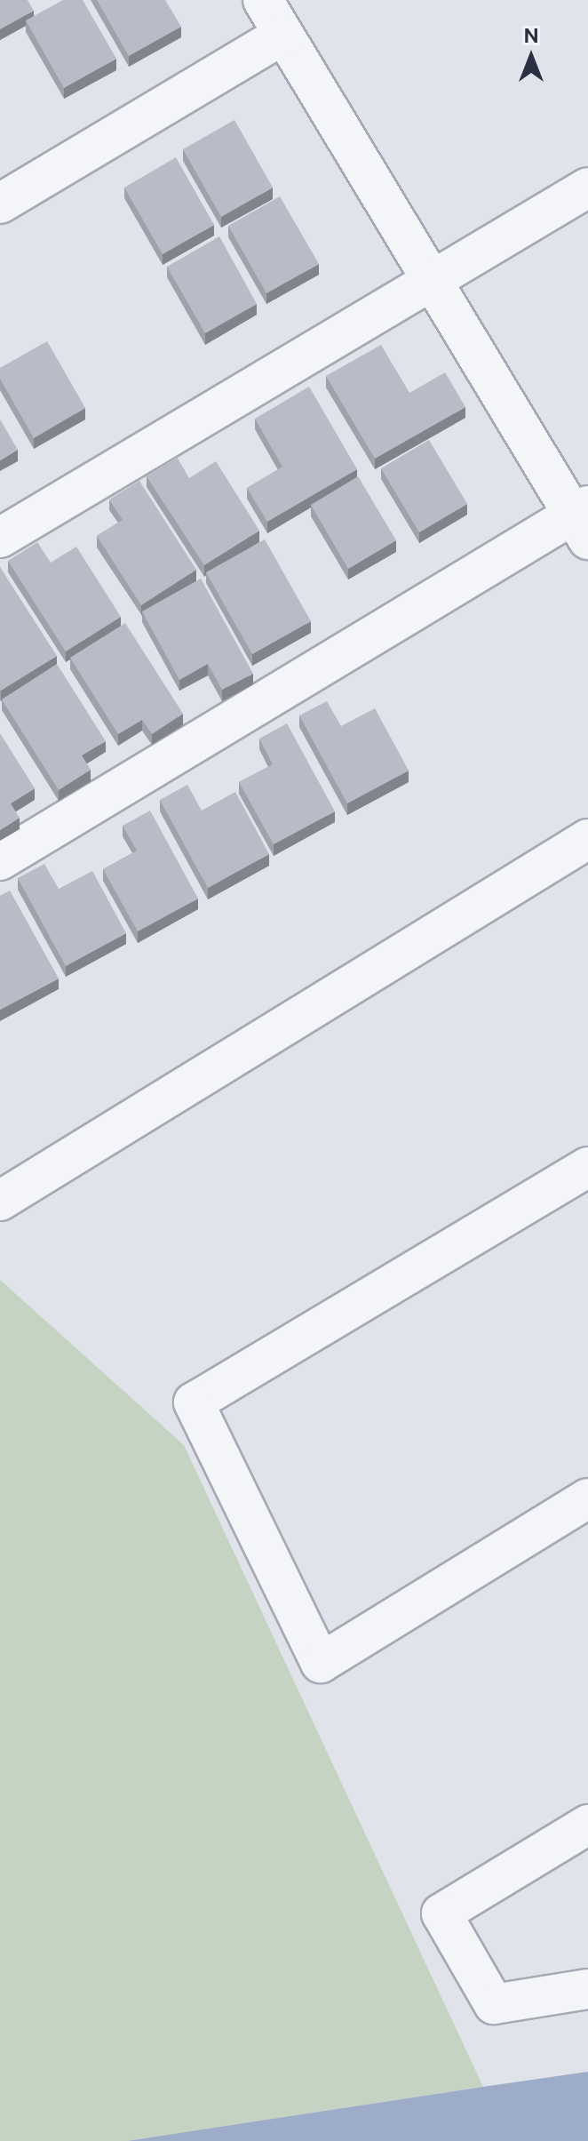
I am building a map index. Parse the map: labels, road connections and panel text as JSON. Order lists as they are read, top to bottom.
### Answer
{
  "north": "top"
}
